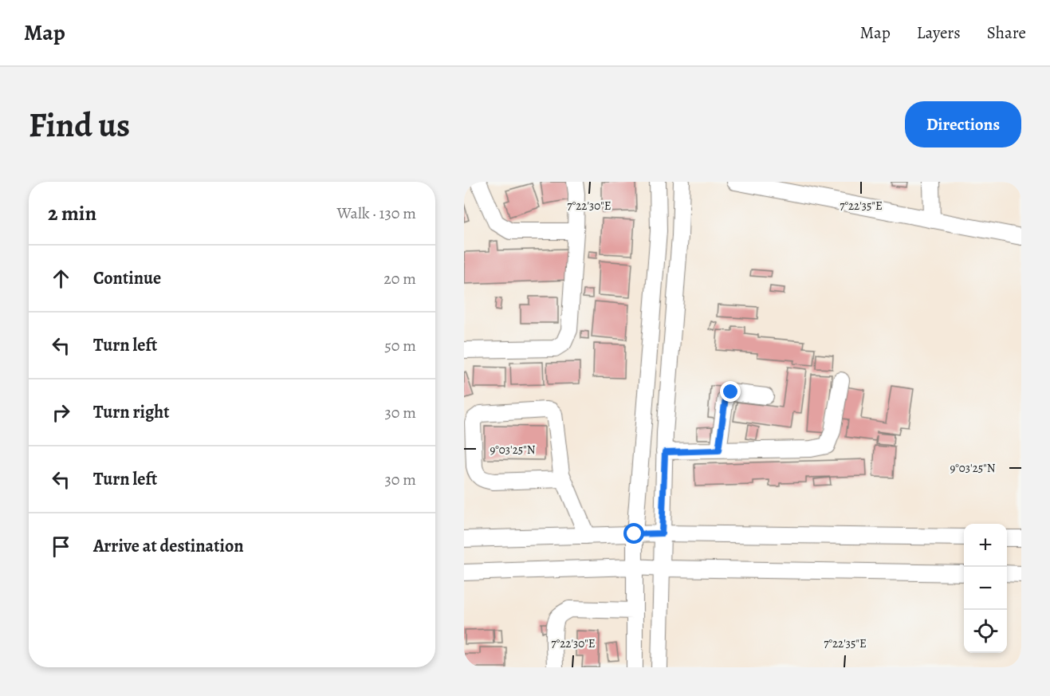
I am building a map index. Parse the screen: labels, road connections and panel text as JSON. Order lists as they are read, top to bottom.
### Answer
{
  "page": {
    "header": "Map",
    "nav": ["Map", "Layers", "Share"],
    "buttons": "Directions",
    "title": "Find us",
    "heading": ["2 min", "Walk · 130 m"],
    "list": [
      ["Continue", "20 m"],
      ["Turn left", "50 m"],
      ["Turn right", "30 m"],
      ["Turn left", "30 m"],
      "Arrive at destination"
    ],
    "map_buttons": ["+", "−"]
  },
  "coordinates": ["7°22'30\"E", "7°22'35\"E", "9°03'25\"N"]
}
